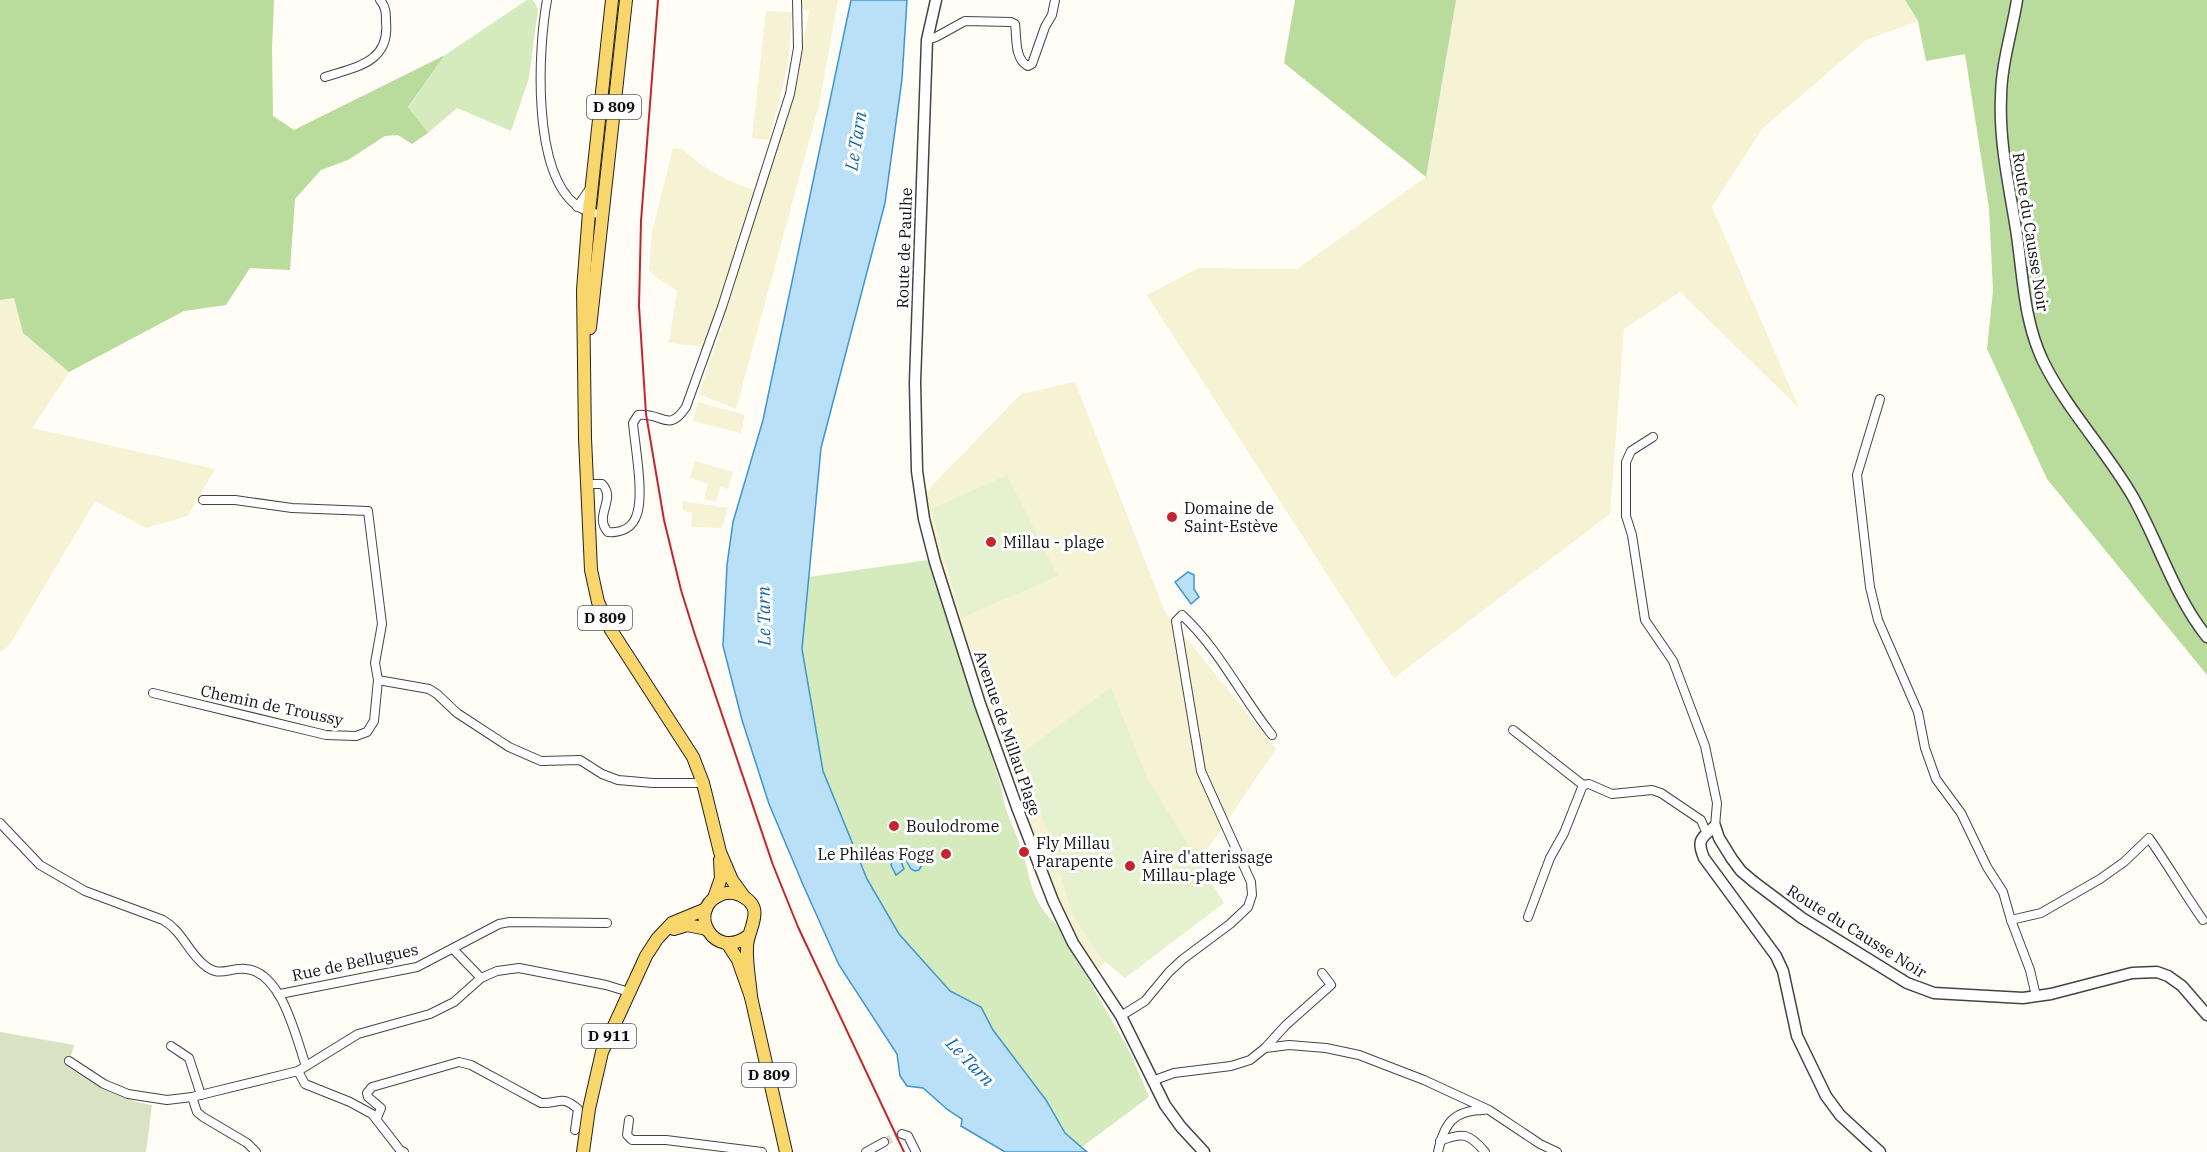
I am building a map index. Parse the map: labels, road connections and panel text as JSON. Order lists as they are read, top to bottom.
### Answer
{
  "streets": {
    "main road": ["D 809", "D 911"],
    "street": [
      "Route du Causse Noir",
      "Route de Paulhe",
      "Chemin de Troussy",
      "Avenue de Millau Plage",
      "Rue de Bellugues"
    ]
  },
  "crossings": [
    ["D 809", "D 911"],
    ["Route de Paulhe", "Avenue de Millau Plage"]
  ],
  "water": ["Le Tarn"],
  "places": [
    "Domaine de Saint-Estève",
    "Millau - plage",
    "Boulodrome",
    "Fly Millau Parapente",
    "Le Philéas Fogg",
    "Aire d'atterissage Millau-plage"
  ]
}
